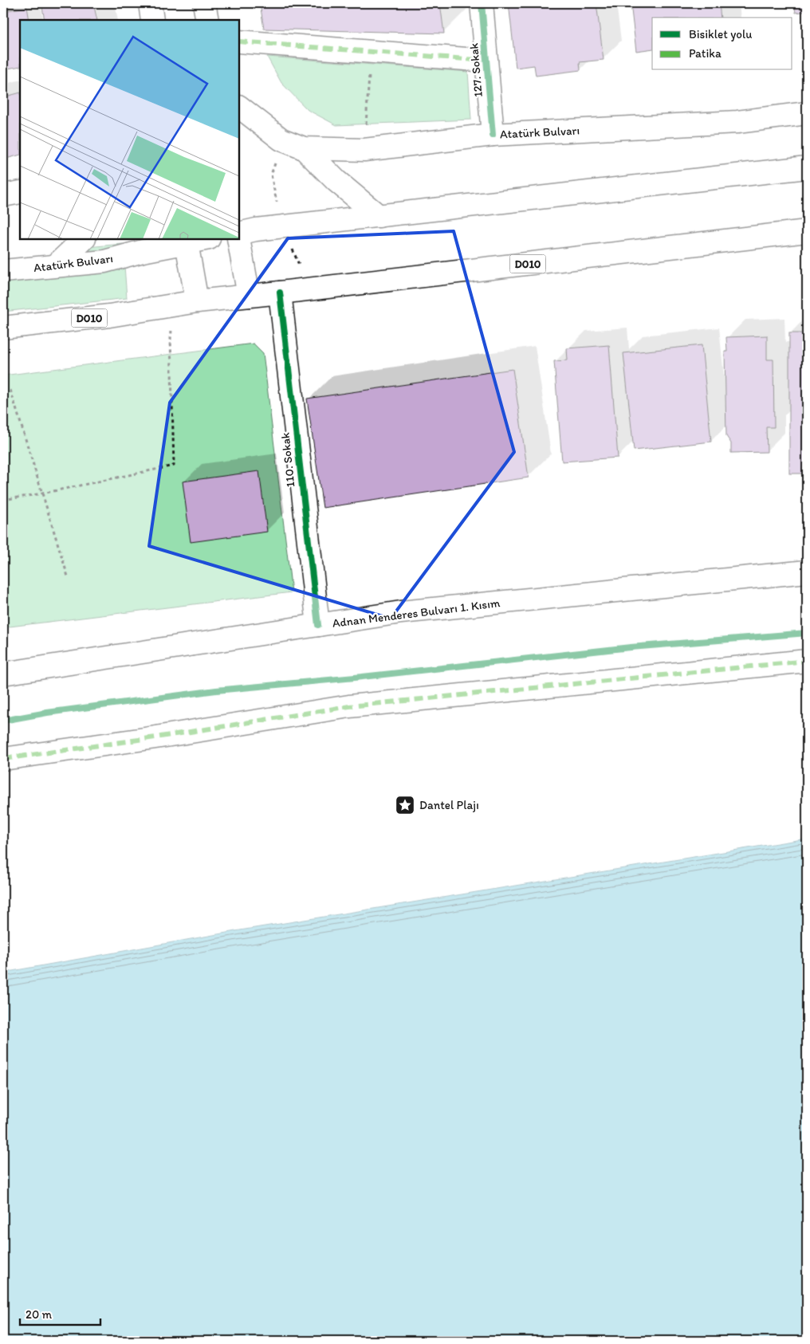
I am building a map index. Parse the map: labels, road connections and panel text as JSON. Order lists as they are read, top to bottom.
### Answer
{
  "streets": {
    "main road": [
      "127. Sokak",
      "Atatürk Bulvarı",
      "D010",
      "110. Sokak",
      "Adnan Menderes Bulvarı 1. Kısım"
    ]
  },
  "crossings": [
    ["127. Sokak", "Atatürk Bulvarı"],
    ["D010", "110. Sokak"],
    ["110. Sokak", "Adnan Menderes Bulvarı 1. Kısım"]
  ],
  "places": {
    "place": ["Dantel Plajı"]
  },
  "legend": ["Bisiklet yolu", "Patika"],
  "scale_bar": "20 m"
}
